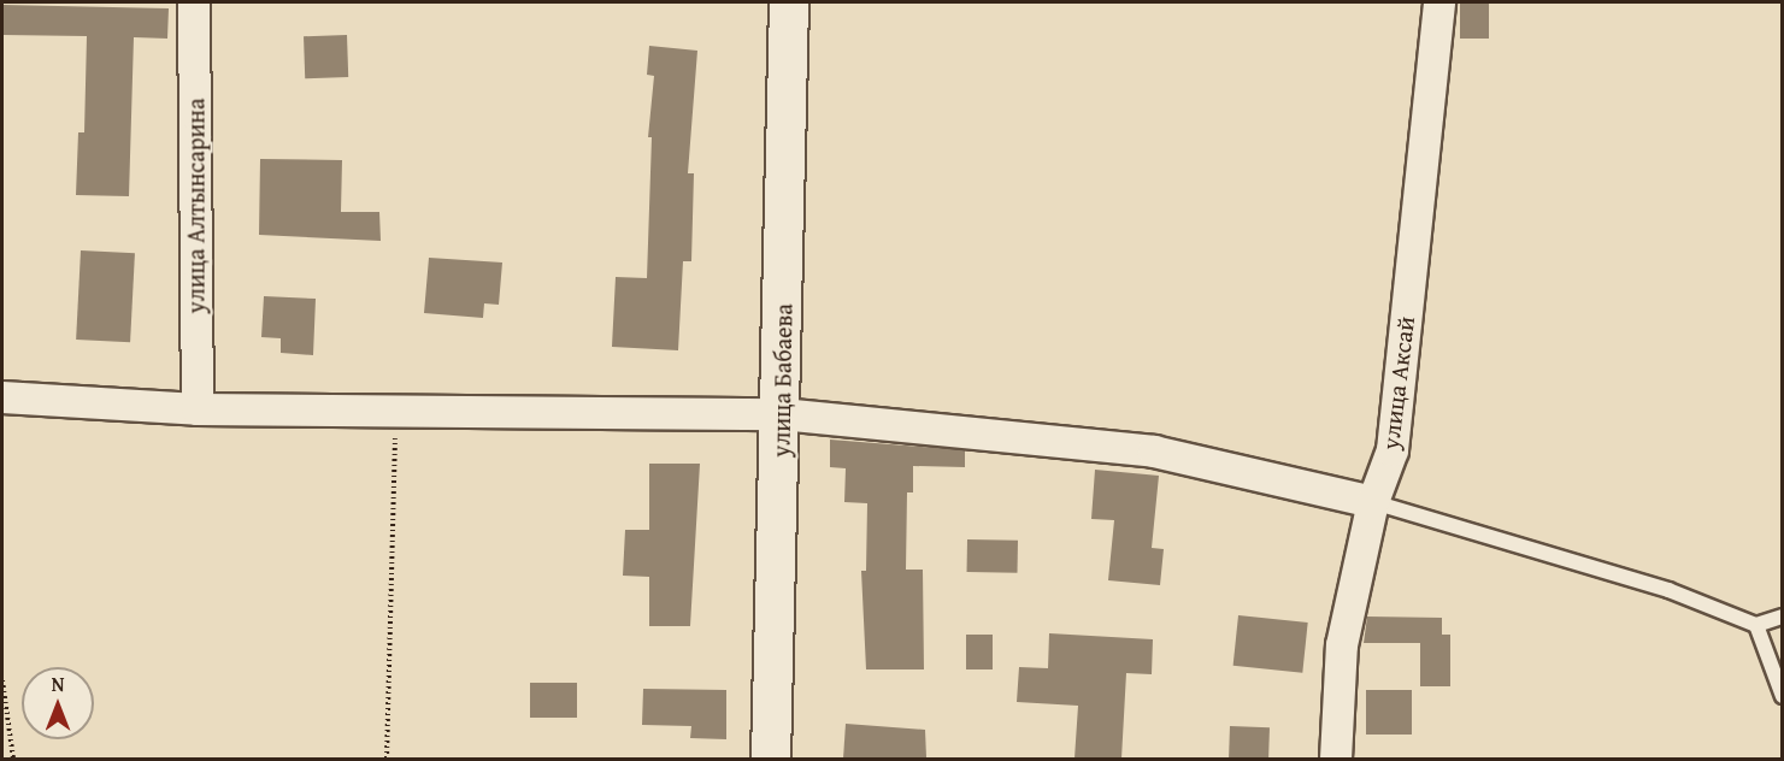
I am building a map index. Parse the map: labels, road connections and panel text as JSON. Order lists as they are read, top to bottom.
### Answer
{
  "streets": {
    "street": ["улица Алтынсарина", "улица Бабаева", "улица Аксай"]
  },
  "north": "top"
}
